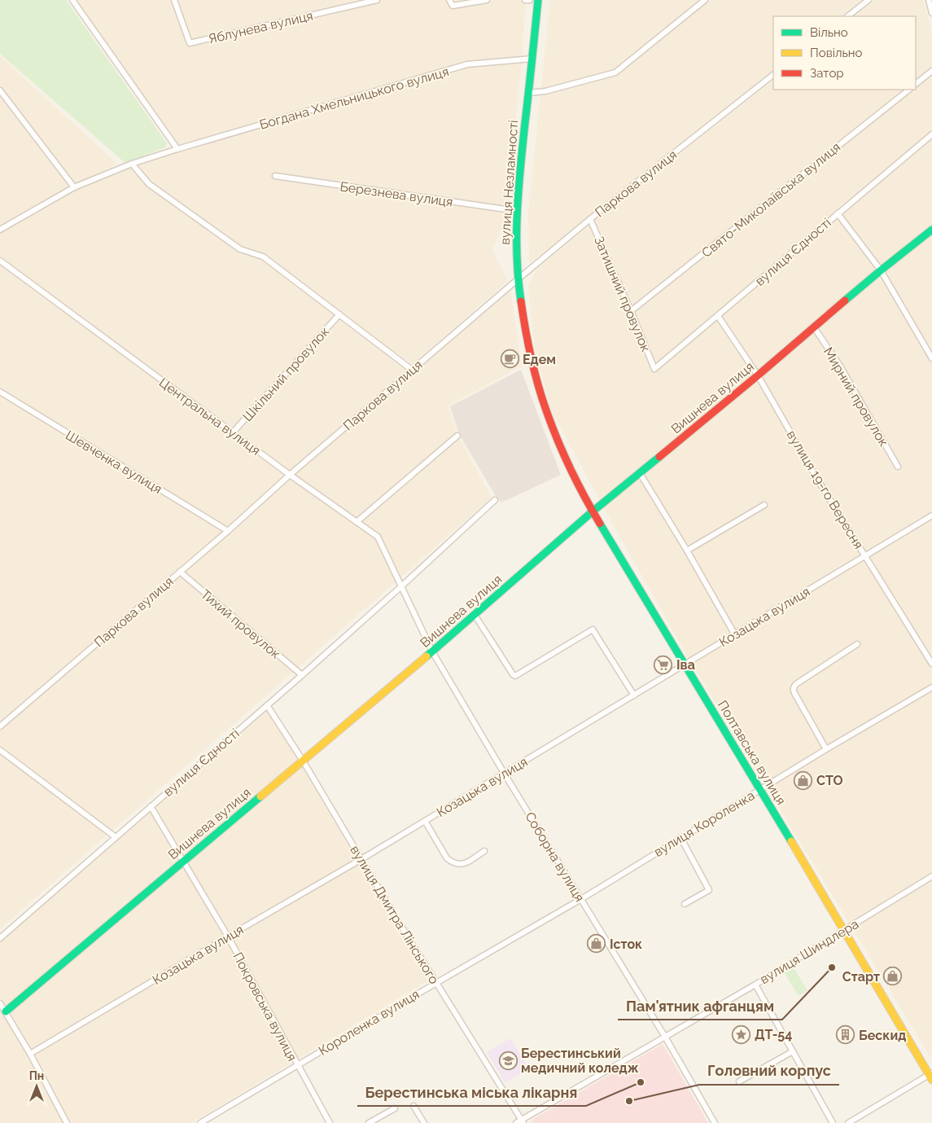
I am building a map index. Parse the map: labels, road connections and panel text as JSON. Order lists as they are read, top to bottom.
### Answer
{
  "streets": {
    "main road": ["вулиця Незламності", "Вишнева вулиця", "Полтавська вулиця"],
    "street": [
      "Яблунева вулиця",
      "Богдана Хмельницького вулиця",
      "Паркова вулиця",
      "Березнева вулиця",
      "Свято-Миколаївська вулиця",
      "вулиця Єдності",
      "Затишний провулок",
      "Шкільний провулок",
      "Мирний провулок",
      "Центральна вулиця",
      "Шевченка вулиця",
      "вулиця 19-го Вересня",
      "Козацька вулиця",
      "Тихий провулок",
      "вулиця Короленка",
      "Соборна вулиця",
      "вулиця Дмитра Лінського",
      "вулиця Шиндлера",
      "Покровська вулиця",
      "Короленка вулиця"
    ]
  },
  "crossings": [
    ["Богдана Хмельницького вулиця", "вулиця Незламності"],
    ["вулиця Незламності", "Паркова вулиця"],
    ["вулиця Незламності", "Березнева вулиця"],
    ["вулиця Незламності", "Полтавська вулиця"],
    ["Паркова вулиця", "Затишний провулок"],
    ["Паркова вулиця", "Центральна вулиця"],
    ["Паркова вулиця", "Шевченка вулиця"],
    ["Паркова вулиця", "Тихий провулок"],
    ["Свято-Миколаївська вулиця", "Затишний провулок"],
    ["вулиця Єдності", "Затишний провулок"],
    ["вулиця Єдності", "Центральна вулиця"],
    ["вулиця Єдності", "вулиця 19-го Вересня"],
    ["вулиця Єдності", "Тихий провулок"],
    ["вулиця Єдності", "Соборна вулиця"],
    ["вулиця Єдності", "вулиця Дмитра Лінського"],
    ["вулиця Єдності", "Покровська вулиця"],
    ["Шкільний провулок", "Центральна вулиця"],
    ["Мирний провулок", "Вишнева вулиця"],
    ["Вишнева вулиця", "вулиця 19-го Вересня"],
    ["Вишнева вулиця", "Полтавська вулиця"],
    ["Вишнева вулиця", "Соборна вулиця"],
    ["Вишнева вулиця", "вулиця Дмитра Лінського"],
    ["Вишнева вулиця", "Покровська вулиця"],
    ["Центральна вулиця", "Соборна вулиця"],
    ["вулиця 19-го Вересня", "Козацька вулиця"],
    ["Козацька вулиця", "Полтавська вулиця"],
    ["Козацька вулиця", "Соборна вулиця"],
    ["Козацька вулиця", "вулиця Дмитра Лінського"],
    ["Козацька вулиця", "Покровська вулиця"],
    ["Полтавська вулиця", "вулиця Короленка"],
    ["Полтавська вулиця", "вулиця Шиндлера"],
    ["вулиця Короленка", "Соборна вулиця"],
    ["вулиця Короленка", "Короленка вулиця"],
    ["Соборна вулиця", "вулиця Шиндлера"],
    ["Соборна вулиця", "Короленка вулиця"],
    ["вулиця Дмитра Лінського", "вулиця Шиндлера"],
    ["вулиця Дмитра Лінського", "Короленка вулиця"],
    ["Покровська вулиця", "Короленка вулиця"]
  ],
  "places": {
    "cafe": ["Едем"],
    "supermarket": ["Іва"],
    "shop": ["СТО", "Істок", "Старт"],
    "other": ["Пам'ятник афганцям", "Берестинська міська лікарня", "Головний корпус"],
    "place": ["ДТ-54"],
    "building": ["Бескид"],
    "school or university": ["Берестинський медичний коледж"]
  },
  "legend": ["Вільно", "Повільно", "Затор"],
  "north": "top"
}
